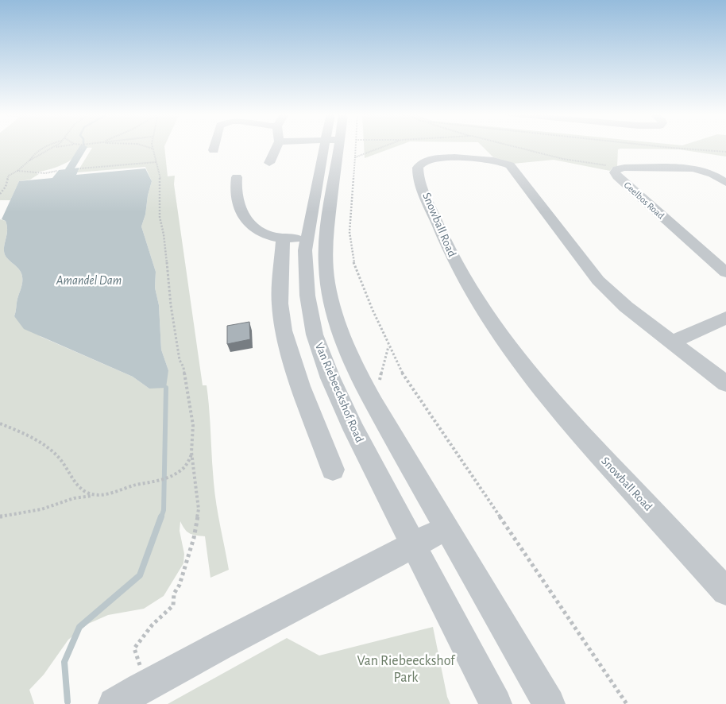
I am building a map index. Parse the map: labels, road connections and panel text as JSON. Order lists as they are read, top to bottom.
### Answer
{
  "streets": {
    "street": ["Geelbos Road", "Snowball Road", "Van Riebeeckshof Road"]
  },
  "water": ["Amandel Dam"],
  "parks": ["Van Riebeeckshof Park"]
}
